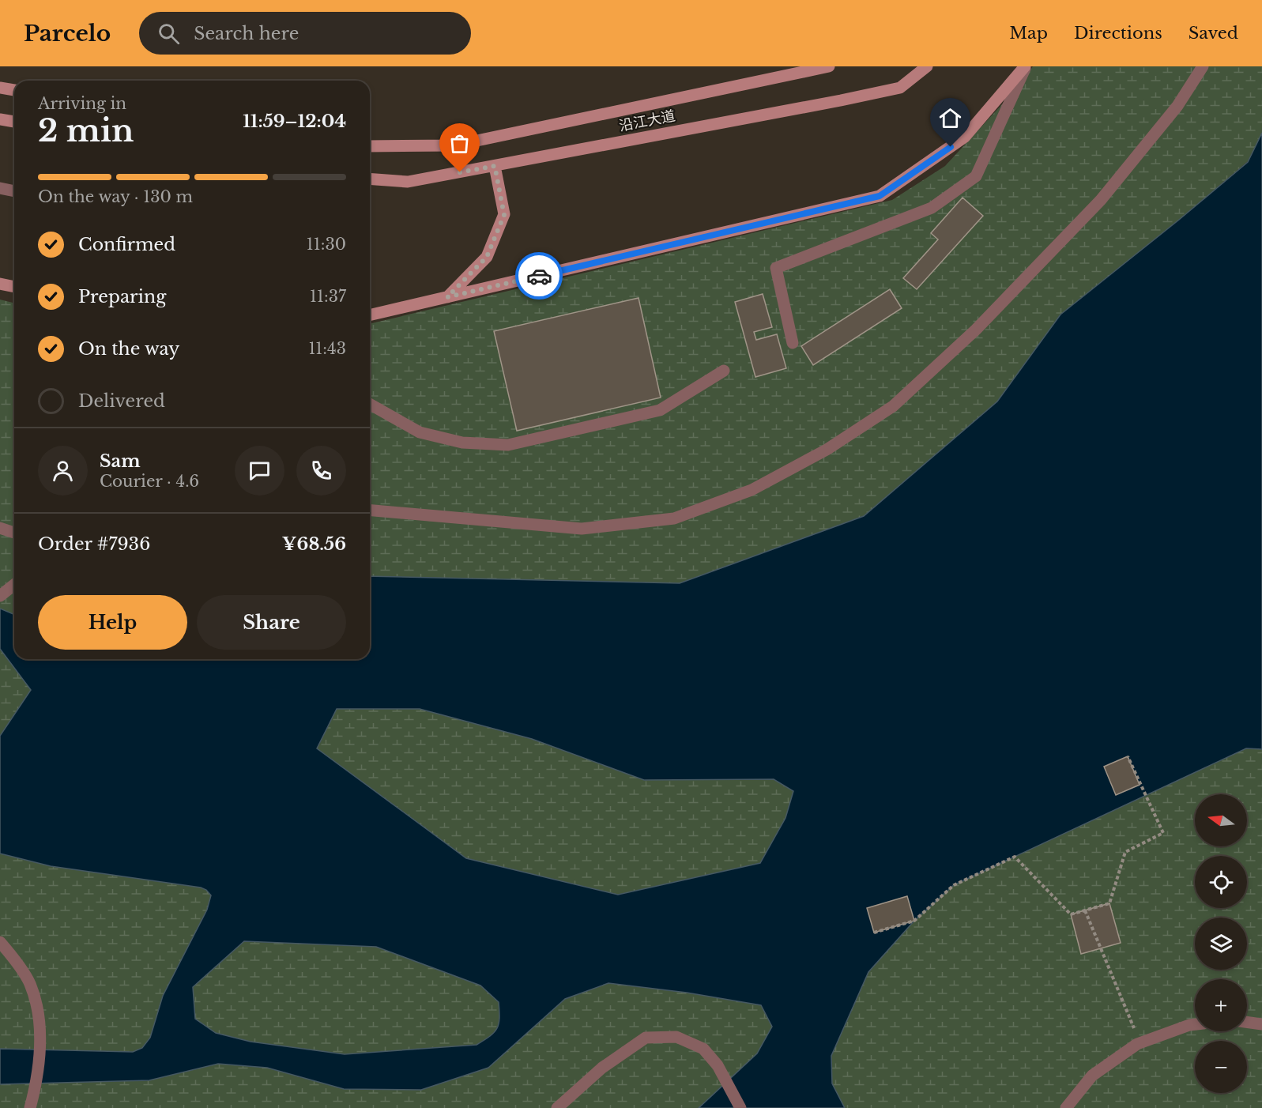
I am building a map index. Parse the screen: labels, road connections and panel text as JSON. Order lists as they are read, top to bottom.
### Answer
{
  "streets": {
    "main road": ["沿江大道"]
  },
  "north": "left",
  "page": {
    "header": "Parcelo",
    "search": "Search here",
    "nav": ["Map", "Directions", "Saved"],
    "heading": ["2 min", "Arriving in", "11:59–12:04"],
    "panel": [
      "Sam",
      "Courier · 4.6",
      "Order #7936",
      "¥68.56"
    ],
    "bar": "On the way · 130 m",
    "list": [
      ["Confirmed", "11:30"],
      ["Preparing", "11:37"],
      ["On the way", "11:43"],
      "Delivered"
    ],
    "buttons": ["Help", "Share"],
    "map_buttons": ["+", "−"]
  }
}
